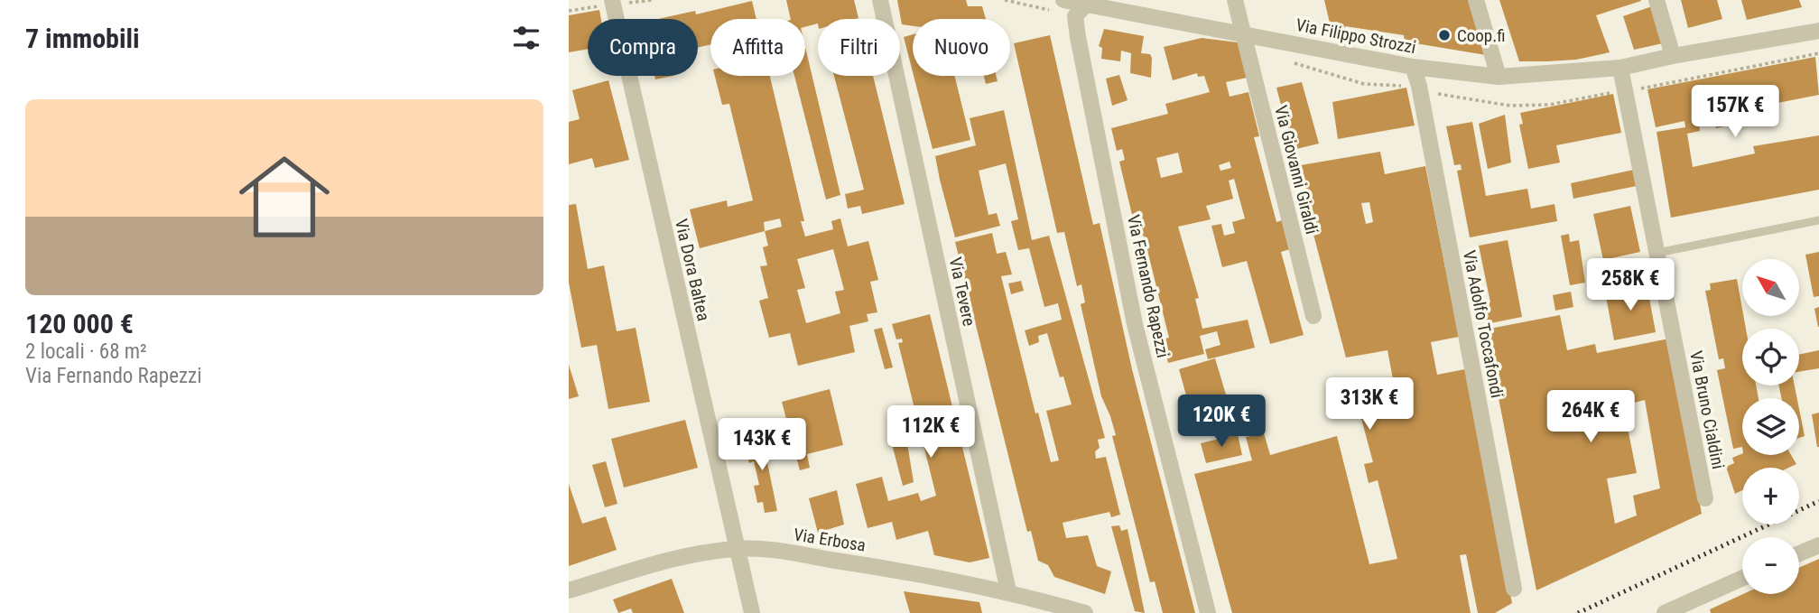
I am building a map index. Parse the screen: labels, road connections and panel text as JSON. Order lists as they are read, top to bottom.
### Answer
{
  "streets": {
    "street": [
      "Via Filippo Strozzi",
      "Via Giovanni Giraldi",
      "Via Dora Baltea",
      "Via Fernando Rapezzi",
      "Via Tevere",
      "Via Adolfo Toccafondi",
      "Via Bruno Cialdini",
      "Via Erbosa"
    ]
  },
  "crossings": [
    ["Via Filippo Strozzi", "Via Giovanni Giraldi"],
    ["Via Filippo Strozzi", "Via Fernando Rapezzi"],
    ["Via Filippo Strozzi", "Via Adolfo Toccafondi"],
    ["Via Filippo Strozzi", "Via Bruno Cialdini"],
    ["Via Dora Baltea", "Via Erbosa"],
    ["Via Tevere", "Via Erbosa"]
  ],
  "places": ["Coop.fi"],
  "north": "top left",
  "page": {
    "heading": "7 immobili",
    "chip": [
      "Compra",
      "Affitta",
      "Filtri",
      "Nuovo"
    ],
    "list": [
      {
        "name": "120 000 €",
        "note": "2 locali · 68 m² · Via Fernando Rapezzi"
      }
    ],
    "price": [
      "157K €",
      "258K €",
      "313K €",
      "264K €",
      "120K €",
      "112K €",
      "143K €"
    ],
    "map_buttons": ["+", "−"]
  }
}
